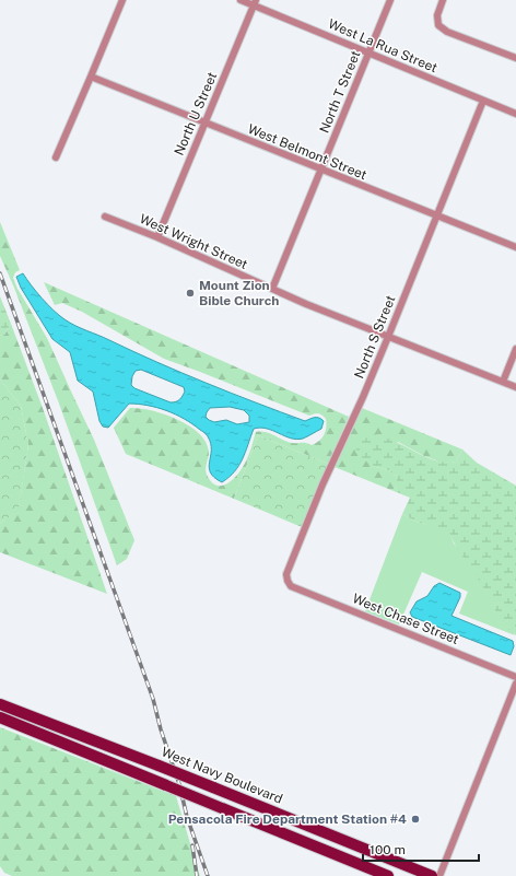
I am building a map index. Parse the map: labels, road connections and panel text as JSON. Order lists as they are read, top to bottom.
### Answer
{
  "streets": {
    "main road": ["West Navy Boulevard"],
    "street": [
      "West La Rua Street",
      "North T Street",
      "North U Street",
      "West Belmont Street",
      "West Wright Street",
      "North S Street",
      "West Chase Street"
    ]
  },
  "crossings": [
    ["West La Rua Street", "North T Street"],
    ["West La Rua Street", "North U Street"],
    ["West La Rua Street", "North S Street"],
    ["North T Street", "West Belmont Street"],
    ["North T Street", "West Wright Street"],
    ["North U Street", "West Belmont Street"],
    ["North U Street", "West Wright Street"],
    ["West Belmont Street", "North S Street"],
    ["West Wright Street", "North S Street"],
    ["North S Street", "West Chase Street"]
  ],
  "places": ["Mount Zion Bible Church", "Pensacola Fire Department Station #4"],
  "scale_bar": "100 m"
}
